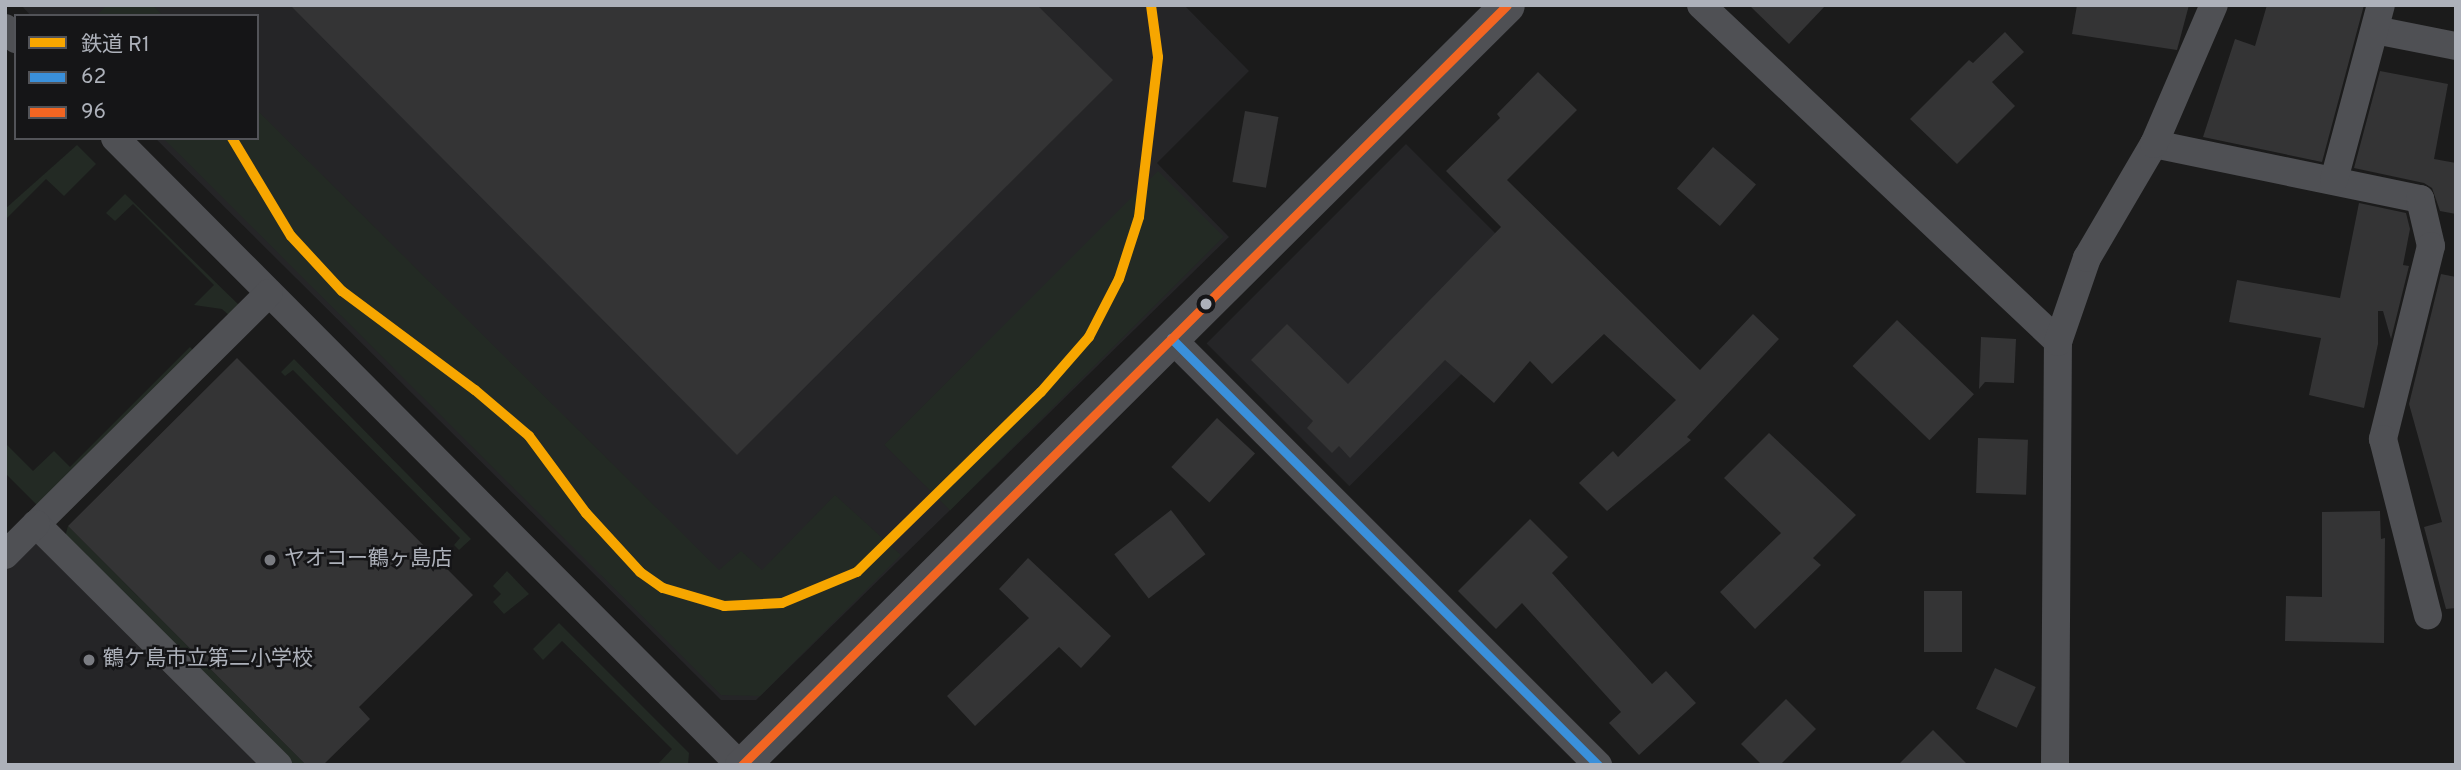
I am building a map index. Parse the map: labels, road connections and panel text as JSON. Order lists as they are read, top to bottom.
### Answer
{
  "places": ["ヤオコー鶴ヶ島店", "鶴ケ島市立第二小学校"],
  "lines": ["rail line R1", "transit line 96", "transit line 62"],
  "legend": ["鉄道 R1", "62", "96"]
}
